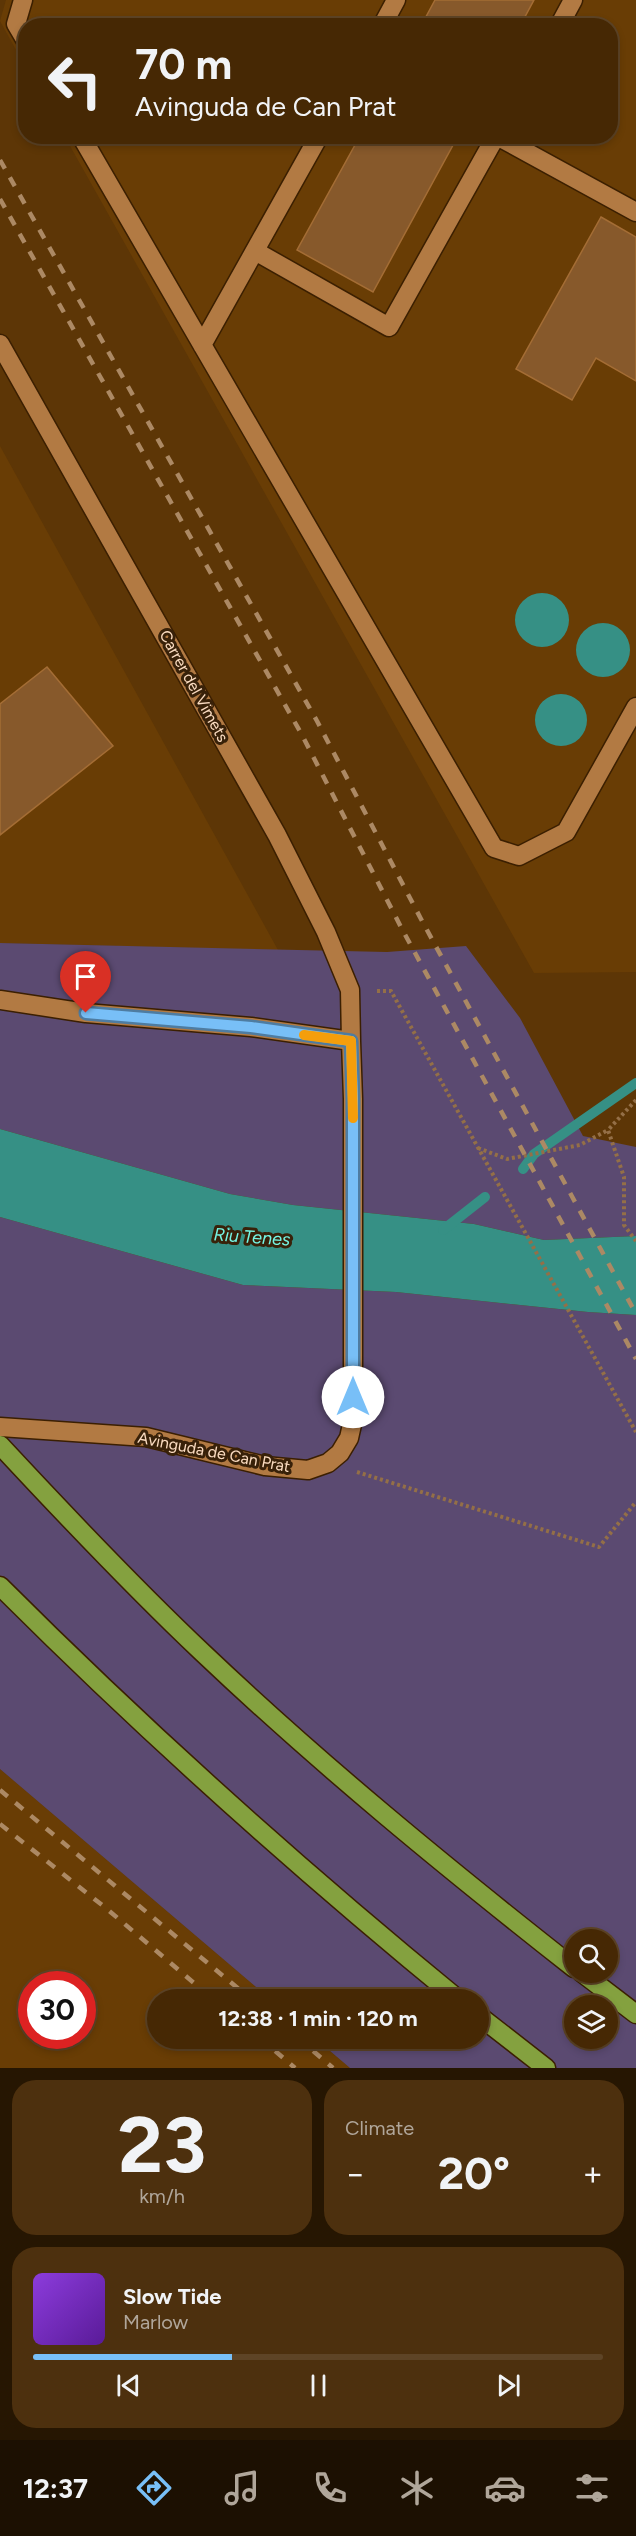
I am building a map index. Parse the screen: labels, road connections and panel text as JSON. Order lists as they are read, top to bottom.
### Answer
{
  "streets": {
    "street": ["Carrer del Vimets", "Avinguda de Can Prat"]
  },
  "water": ["Riu Tenes"],
  "page": {
    "turn": ["70 m", "Avinguda de Can Prat"],
    "limit": "30",
    "trip": "12:38 · 1 min · 120 m",
    "tile": [
      ["23", "km/h"],
      "Climate"
    ],
    "heat": ["−", "20°", "+"],
    "song": ["Slow Tide", "Marlow"],
    "tabs": "12:37"
  }
}
